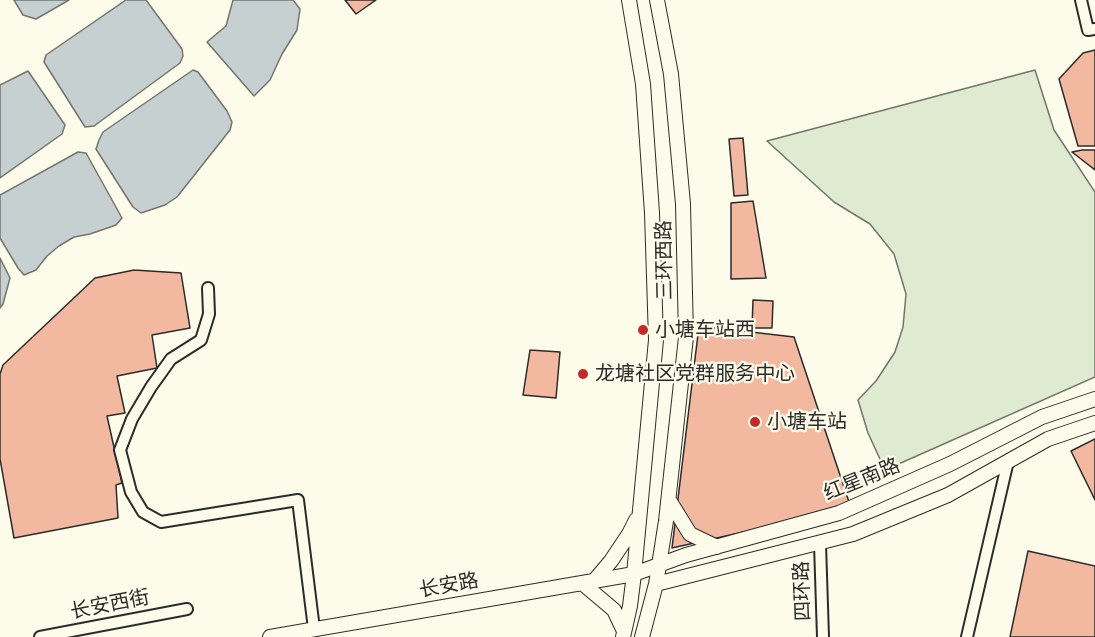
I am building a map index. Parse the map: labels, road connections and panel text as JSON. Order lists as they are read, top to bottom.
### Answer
{
  "streets": {
    "main road": ["三环西路", "红星南路", "长安路"],
    "street": ["四环路", "长安西街"]
  },
  "crossings": [
    ["三环西路", "红星南路"],
    ["红星南路", "长安路"]
  ],
  "places": ["小塘车站西", "龙塘社区党群服务中心", "小塘车站"]
}
